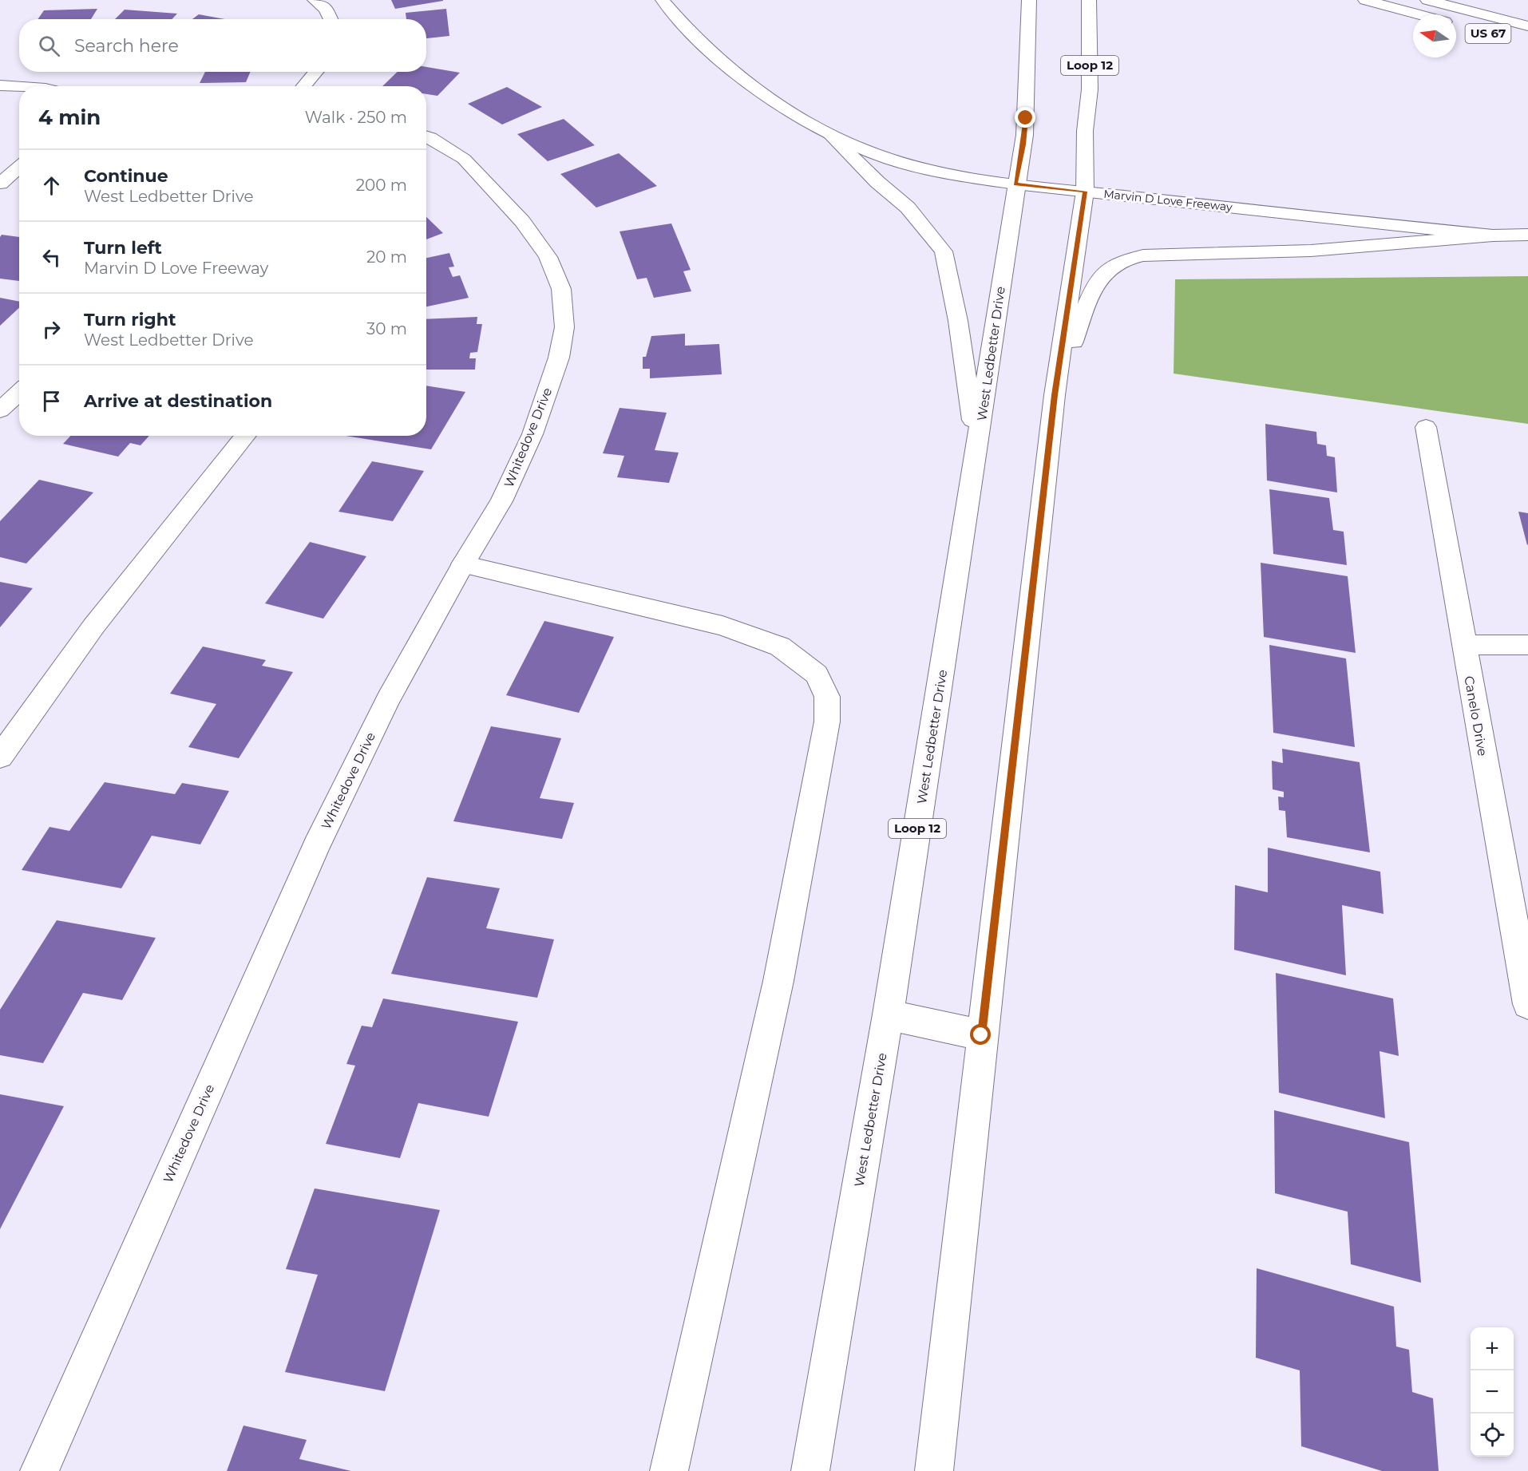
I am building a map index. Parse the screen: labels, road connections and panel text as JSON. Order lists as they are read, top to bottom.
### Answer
{
  "streets": {
    "main road": [
      "Loop 12",
      "Marvin D Love Freeway",
      "West Ledbetter Drive",
      "Whitedove Drive",
      "Canelo Drive"
    ]
  },
  "crossings": [
    ["Loop 12", "Marvin D Love Freeway"],
    ["Marvin D Love Freeway", "West Ledbetter Drive"]
  ],
  "north": "left",
  "page": {
    "search": "Search here",
    "heading": ["4 min", "Walk · 250 m"],
    "list": [
      ["Continue", "West Ledbetter Drive", "200 m"],
      ["Turn left", "Marvin D Love Freeway", "20 m"],
      ["Turn right", "West Ledbetter Drive", "30 m"],
      "Arrive at destination"
    ],
    "map_buttons": ["+", "−"]
  }
}
